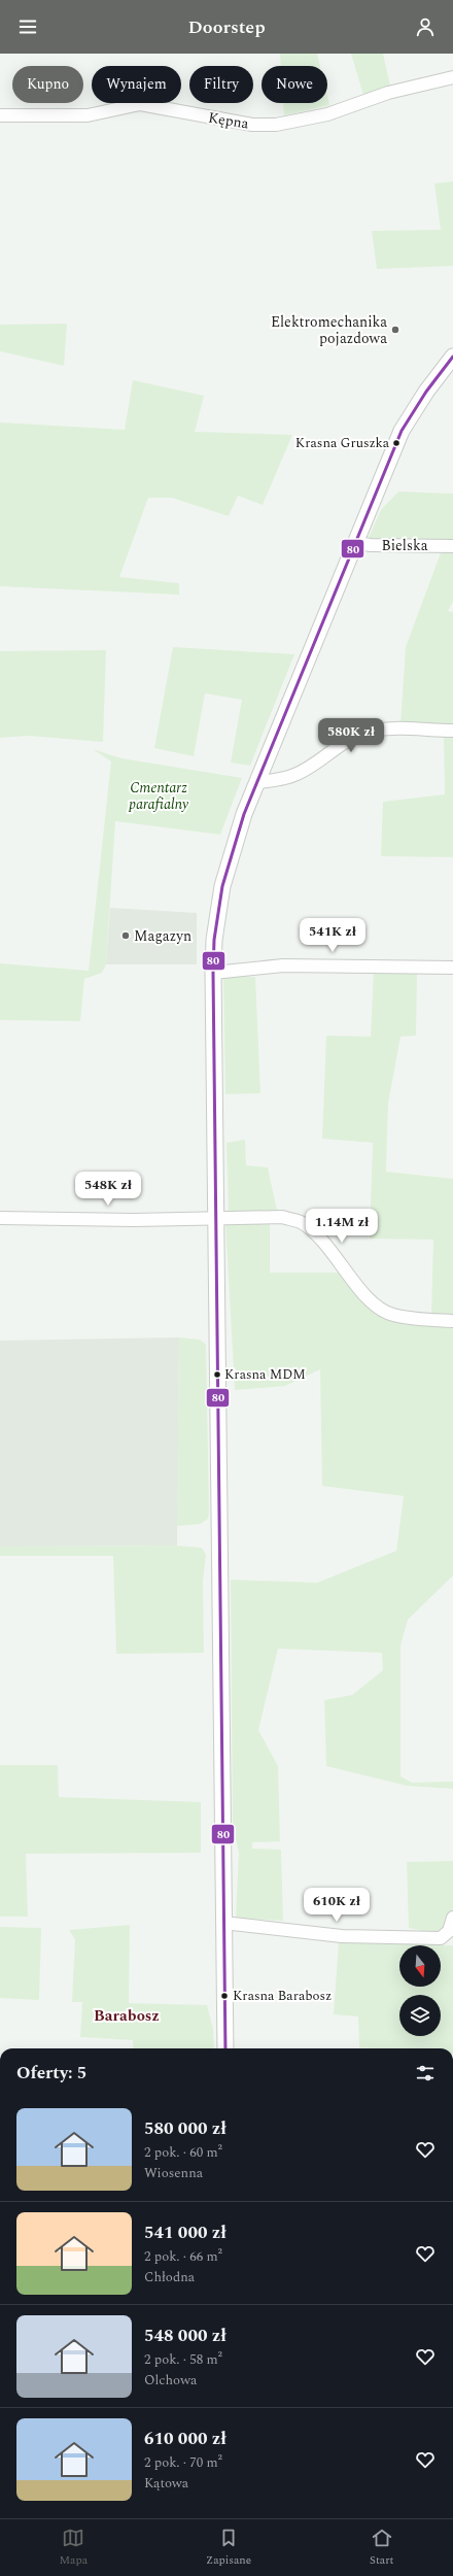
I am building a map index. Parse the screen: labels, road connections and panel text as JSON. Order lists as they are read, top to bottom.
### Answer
{
  "streets": {
    "street": ["Kępna", "Bielska"]
  },
  "districts": ["Barabosz"],
  "parks": ["Cmentarz parafialny"],
  "places": [
    "Elektromechanika pojazdowa",
    "Krasna Gruszka",
    "Magazyn",
    "Krasna MDM",
    "Krasna Barabosz"
  ],
  "lines": ["transit line 80"],
  "north": "bottom",
  "page": {
    "header": "Doorstep",
    "chip": [
      "Kupno",
      "Wynajem",
      "Filtry",
      "Nowe"
    ],
    "price": [
      "580K zł",
      "541K zł",
      "548K zł",
      "1.14M zł",
      "610K zł"
    ],
    "heading": "Oferty: 5",
    "list": [
      {
        "name": "580 000 zł",
        "note": "2 pok. · 60 m² · Wiosenna"
      },
      {
        "name": "541 000 zł",
        "note": "2 pok. · 66 m² · Chłodna"
      },
      {
        "name": "548 000 zł",
        "note": "2 pok. · 58 m² · Olchowa"
      },
      {
        "name": "610 000 zł",
        "note": "2 pok. · 70 m² · Kątowa"
      }
    ],
    "tabs": ["Mapa", "Zapisane", "Start"]
  }
}
